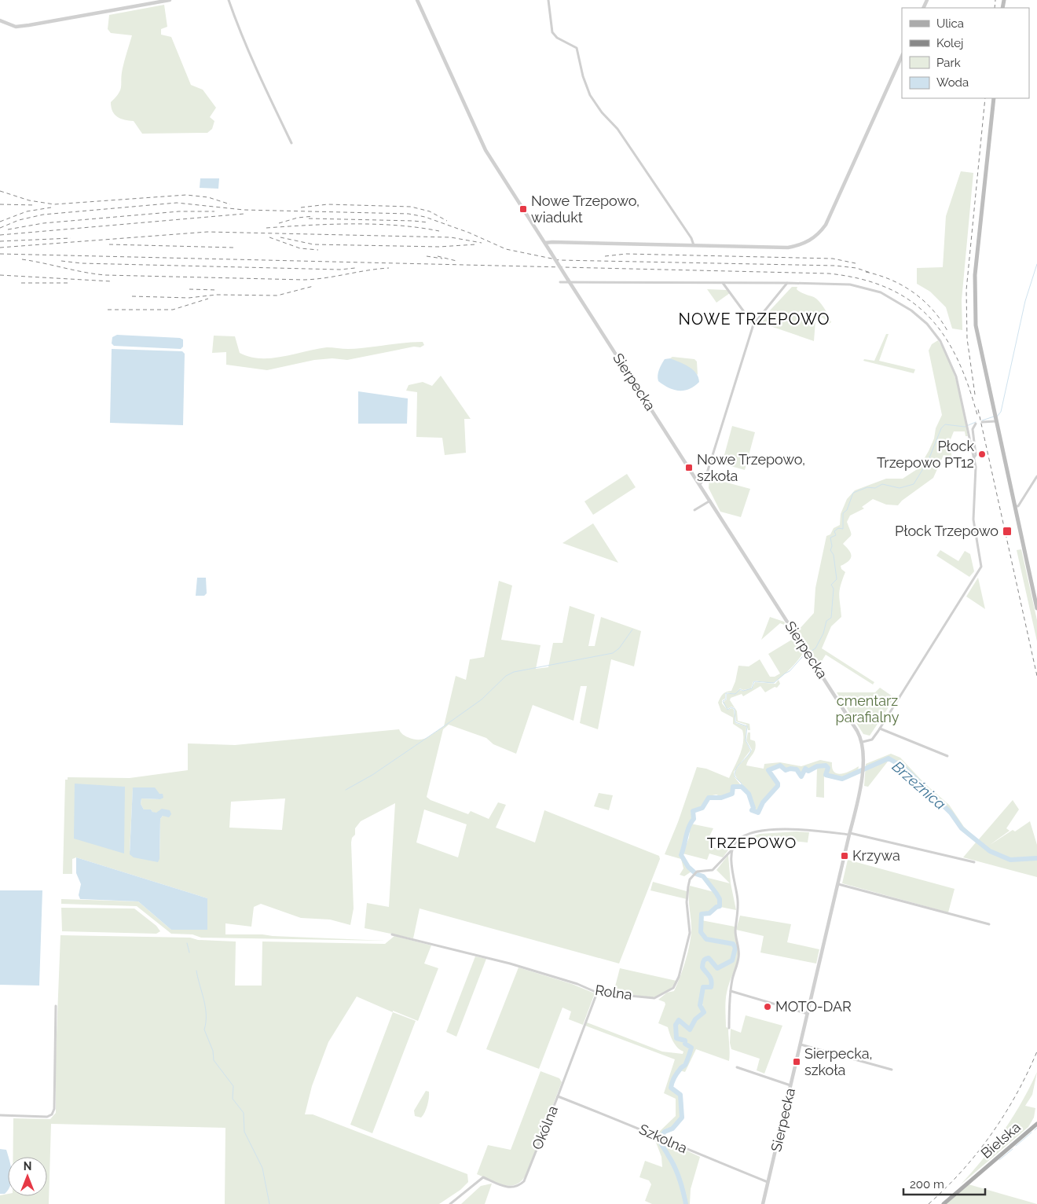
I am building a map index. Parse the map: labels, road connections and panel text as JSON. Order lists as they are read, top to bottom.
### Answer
{
  "streets": {
    "main road": ["Bielska"],
    "street": [
      "Sierpecka",
      "Rolna",
      "Okólna",
      "Szkolna"
    ]
  },
  "crossings": [
    ["Sierpecka", "Szkolna"],
    ["Rolna", "Okólna"],
    ["Okólna", "Szkolna"]
  ],
  "districts": ["NOWE TRZEPOWO", "TRZEPOWO"],
  "water": ["Brzeźnica"],
  "parks": ["cmentarz parafialny"],
  "places": {
    "transit": [
      "Nowe Trzepowo, wiadukt",
      "Nowe Trzepowo, szkoła",
      "Płock Trzepowo",
      "Krzywa",
      "Sierpecka, szkoła"
    ],
    "other": ["Płock Trzepowo PT12", "MOTO-DAR"]
  },
  "legend": [
    "Ulica",
    "Kolej",
    "Park",
    "Woda"
  ],
  "scale_bar": "200 m",
  "north": "top"
}
